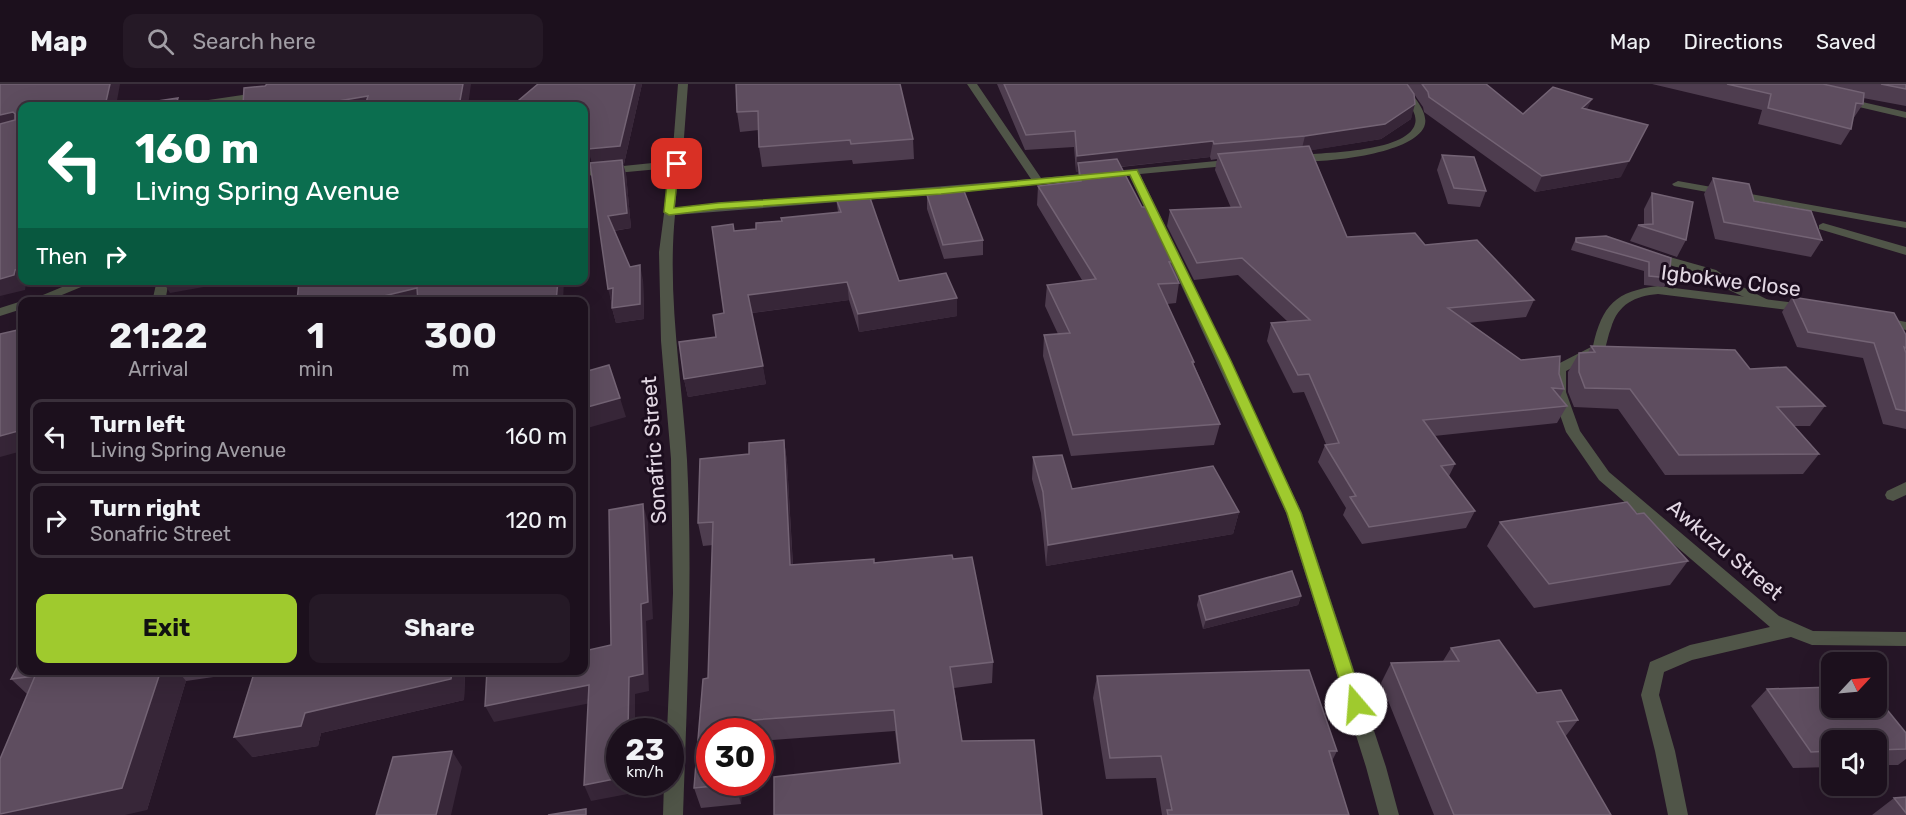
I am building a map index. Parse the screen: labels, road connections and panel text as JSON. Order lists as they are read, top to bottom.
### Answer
{
  "streets": {
    "street": ["Igbokwe Close", "Sonafric Street", "Awkuzu Street"]
  },
  "crossings": [
    ["Igbokwe Close", "Awkuzu Street"]
  ],
  "north": "top right",
  "page": {
    "header": "Map",
    "search": "Search here",
    "nav": ["Map", "Directions", "Saved"],
    "turn": ["160 m", "Living Spring Avenue"],
    "then": "Then",
    "eta": [
      "21:22",
      "Arrival",
      "1",
      "min",
      "300",
      "m"
    ],
    "list": [
      {
        "name": "Turn left",
        "note": "Living Spring Avenue",
        "value": "160 m"
      },
      {
        "name": "Turn right",
        "note": "Sonafric Street",
        "value": "120 m"
      }
    ],
    "buttons": ["Exit", "Share"],
    "speed": "23 km/h",
    "limit": "30"
  }
}
